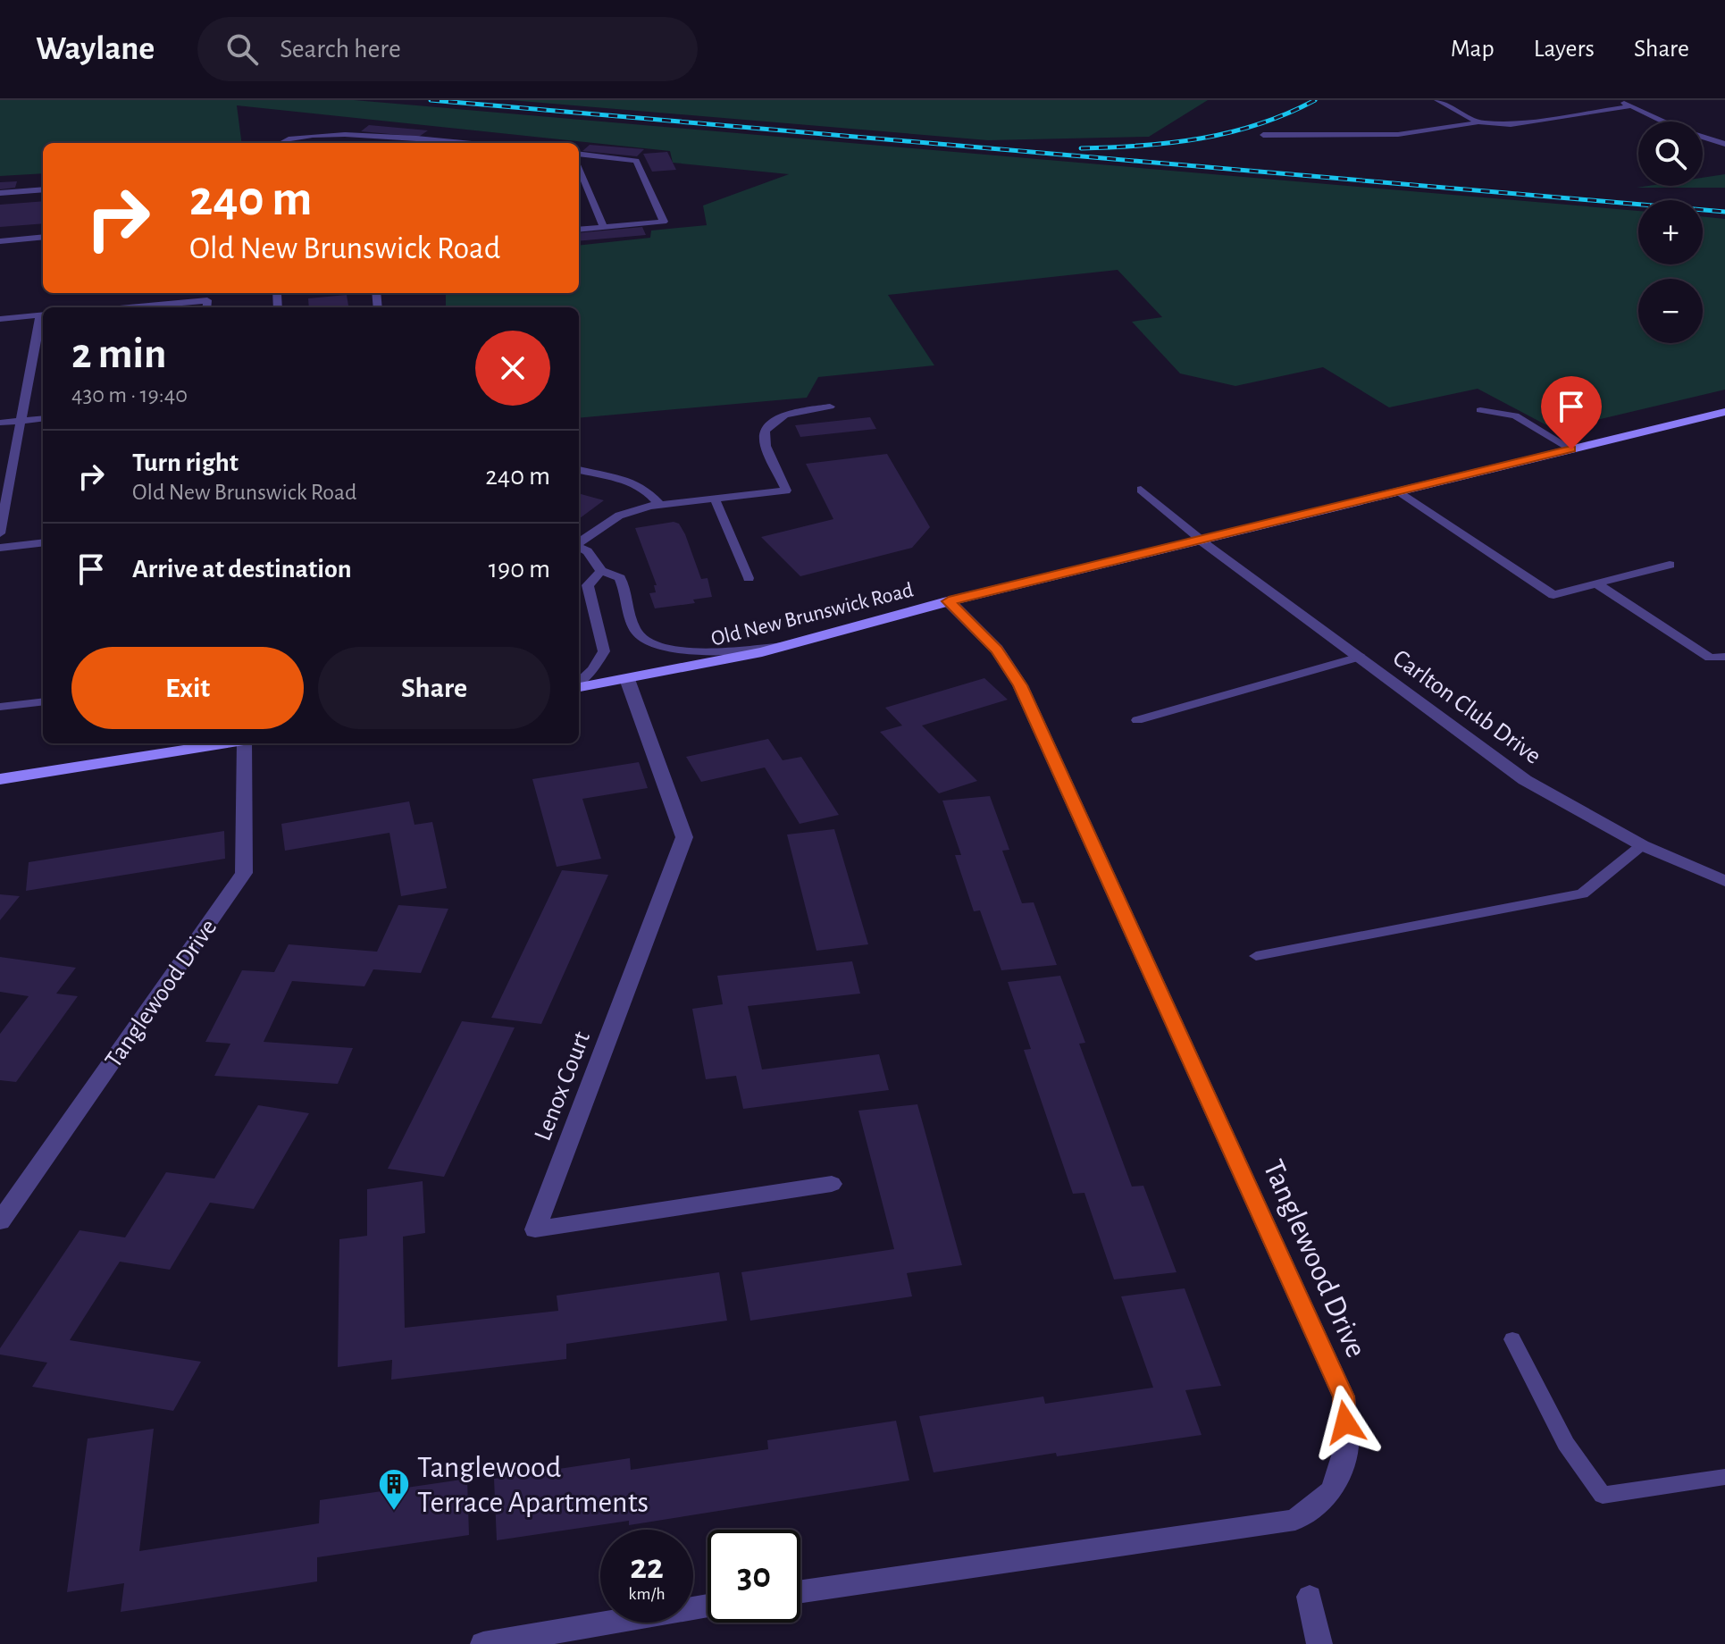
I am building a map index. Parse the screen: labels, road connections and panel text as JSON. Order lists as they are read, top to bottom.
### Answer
{
  "streets": {
    "main road": ["Old New Brunswick Road"],
    "street": ["Carlton Club Drive", "Tanglewood Drive", "Lenox Court"]
  },
  "crossings": [
    ["Old New Brunswick Road", "Carlton Club Drive"],
    ["Old New Brunswick Road", "Tanglewood Drive"],
    ["Old New Brunswick Road", "Lenox Court"]
  ],
  "places": {
    "building": ["Tanglewood Terrace Apartments"]
  },
  "page": {
    "header": "Waylane",
    "search": "Search here",
    "nav": ["Map", "Layers", "Share"],
    "map_buttons": ["+", "−"],
    "turn": ["240 m", "Old New Brunswick Road"],
    "heading": ["2 min", "430 m · 19:40"],
    "list": [
      {
        "name": "Turn right",
        "note": "Old New Brunswick Road",
        "value": "240 m"
      },
      {
        "name": "Arrive at destination",
        "value": "190 m"
      }
    ],
    "buttons": ["Exit", "Share"],
    "speed": "22 km/h",
    "limit": "30"
  }
}
